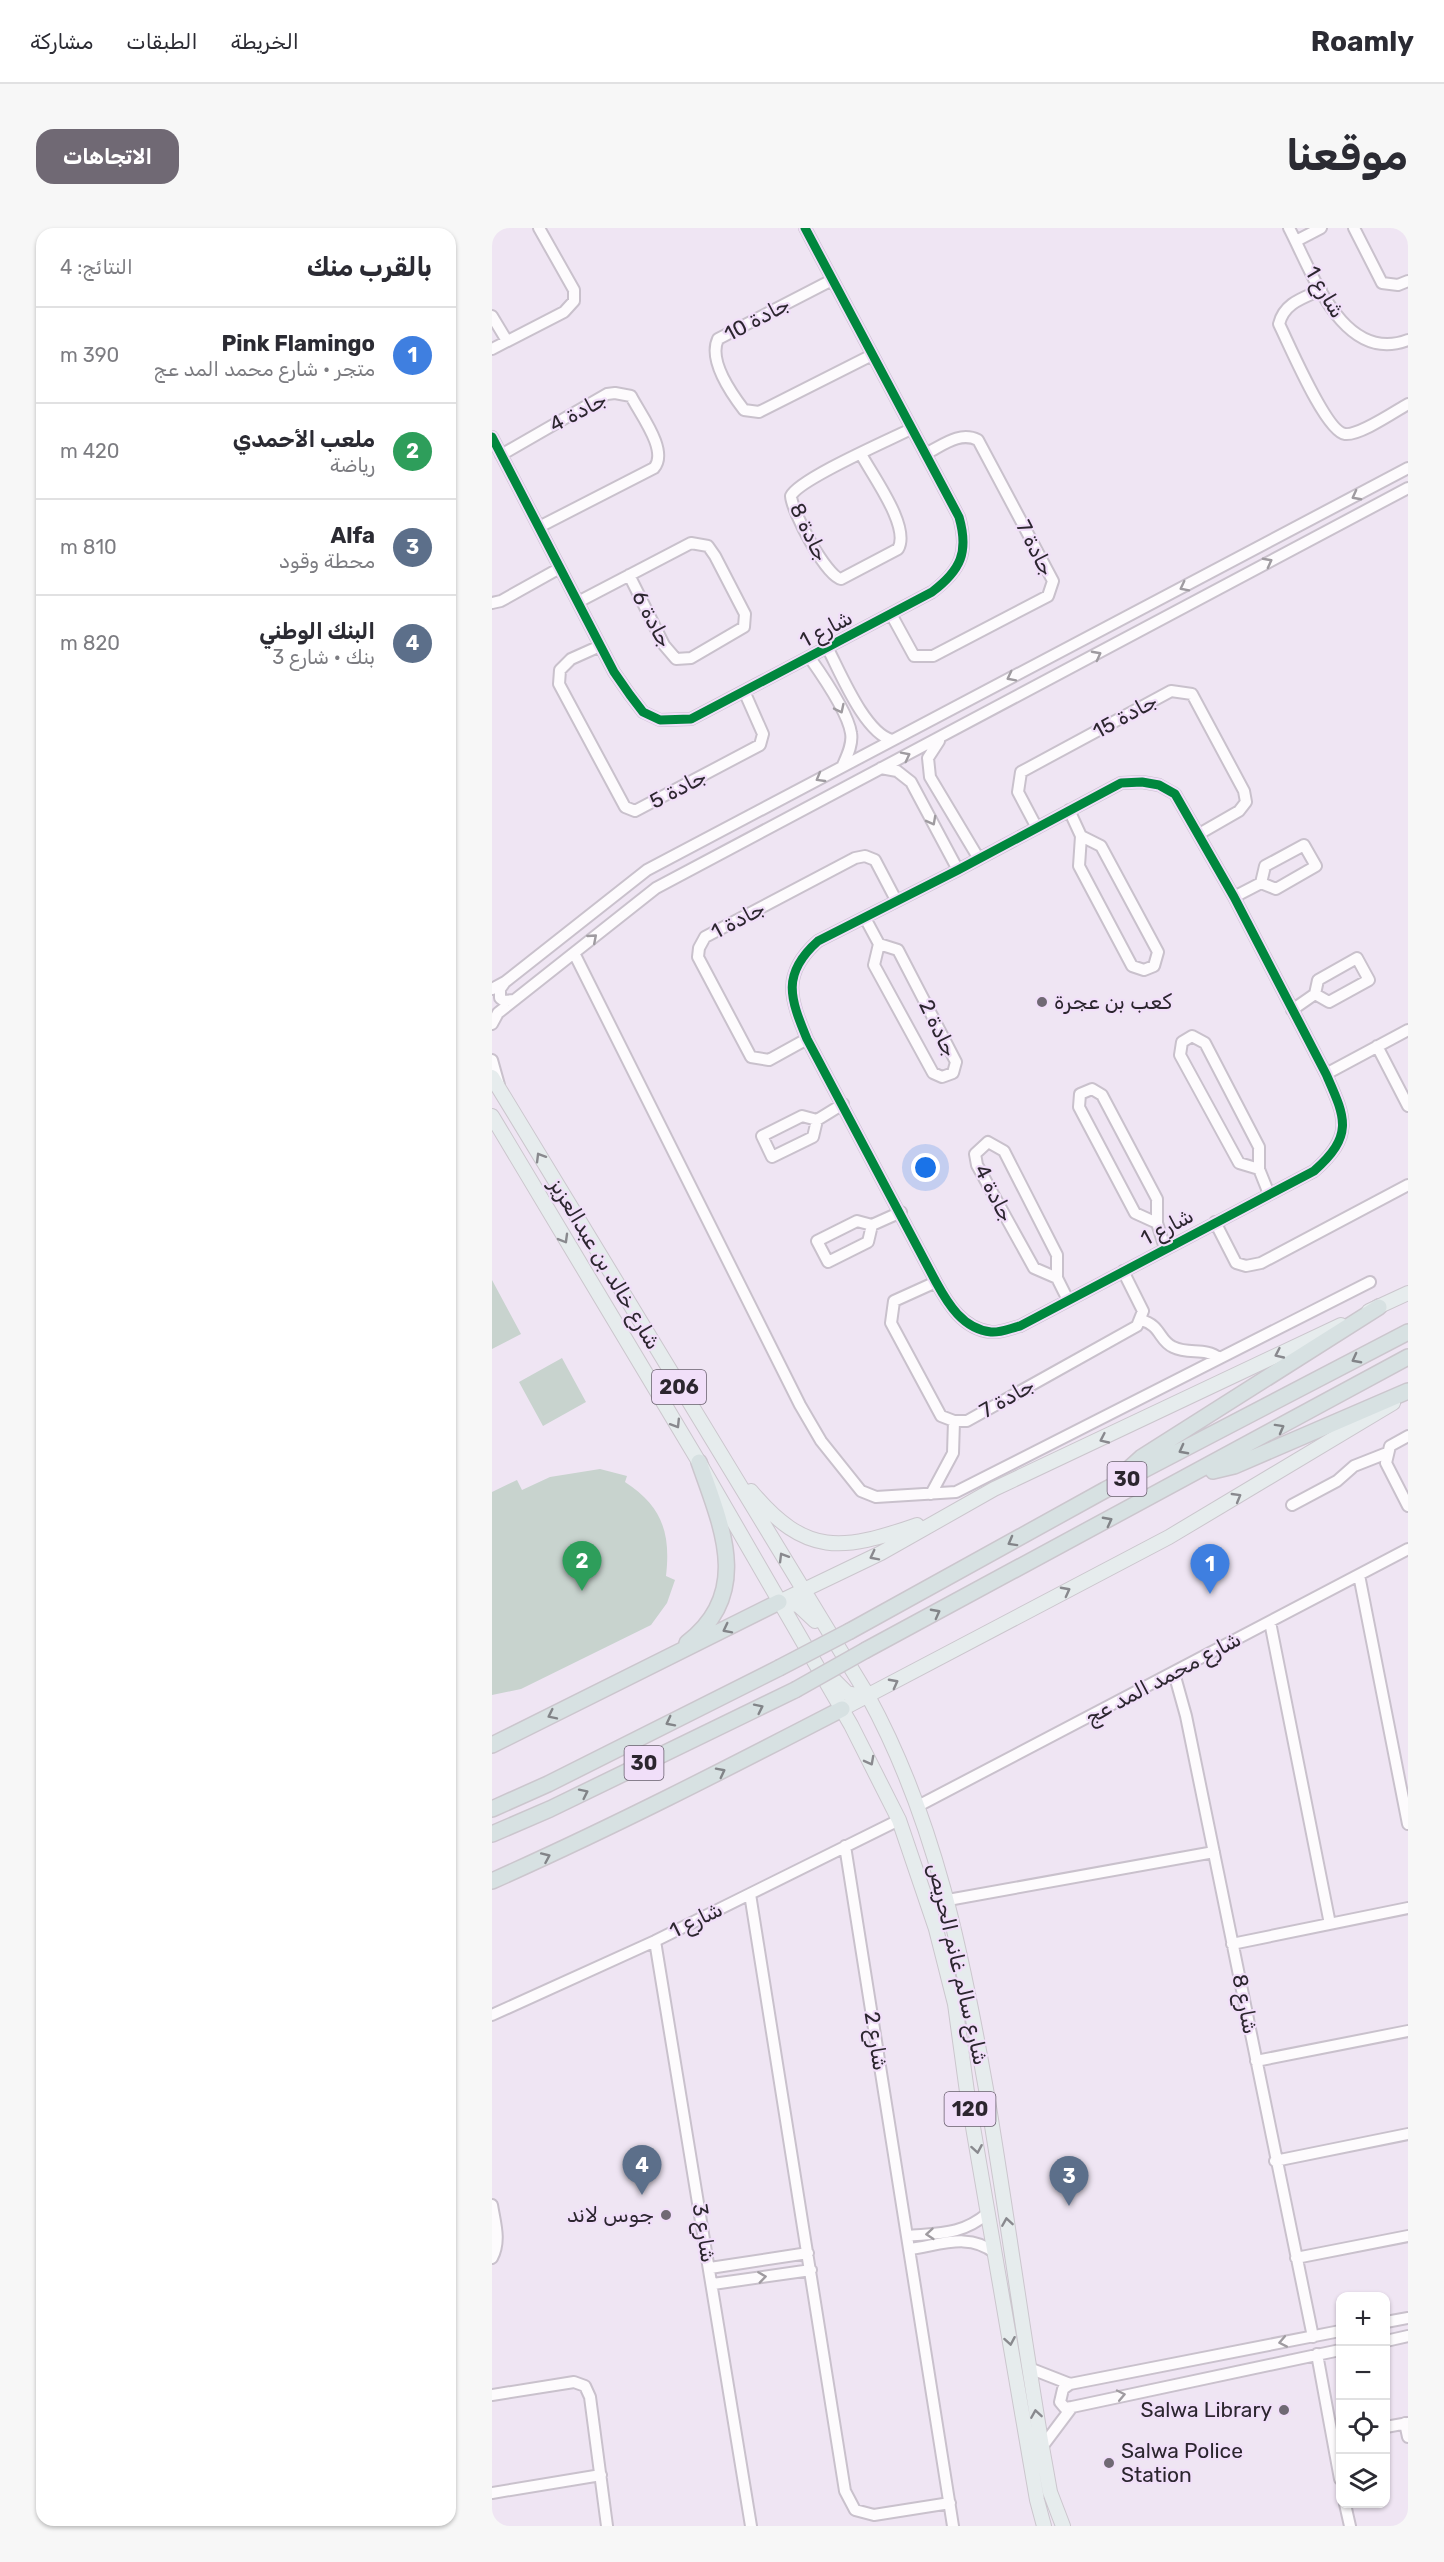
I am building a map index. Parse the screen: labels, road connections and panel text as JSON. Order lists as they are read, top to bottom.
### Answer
{
  "streets": {
    "highway": ["30"],
    "main road": [
      "شارع خالد بن عبدالعزيز",
      "206",
      "شارع سالم غانم الحريص",
      "120"
    ],
    "street": [
      "شارع 1",
      "جادة 10",
      "جادة 4",
      "جادة 8",
      "جادة 7",
      "جادة 6",
      "جادة 15",
      "جادة 5",
      "جادة 1",
      "جادة 2",
      "شارع محمد المد عج",
      "شارع 8",
      "شارع 2",
      "شارع 3"
    ]
  },
  "crossings": [
    ["شارع 1", "جادة 10"],
    ["شارع 1", "جادة 4"],
    ["شارع 1", "جادة 8"],
    ["شارع 1", "جادة 7"],
    ["شارع 1", "جادة 6"],
    ["شارع 1", "جادة 15"],
    ["شارع 1", "جادة 5"],
    ["شارع 1", "جادة 1"],
    ["شارع 1", "جادة 2"],
    ["شارع 1", "شارع سالم غانم الحريص"],
    ["شارع 1", "شارع 2"],
    ["شارع 1", "شارع 3"],
    ["شارع خالد بن عبدالعزيز", "شارع سالم غانم الحريص"],
    ["شارع محمد المد عج", "شارع سالم غانم الحريص"],
    ["شارع محمد المد عج", "شارع 8"]
  ],
  "places": [
    "كعب بن عجرة",
    "جوس لاند",
    "Salwa Library",
    "Salwa Police Station"
  ],
  "page": {
    "header": "Roamly",
    "nav": ["الخريطة", "الطبقات", "مشاركة"],
    "buttons": "الاتجاهات",
    "title": "موقعنا",
    "heading": ["بالقرب منك", "النتائج: 4"],
    "list": [
      {
        "mark": "1",
        "name": "Pink Flamingo",
        "note": "متجر · شارع محمد المد عج",
        "value": "390 m"
      },
      {
        "mark": "2",
        "name": "ملعب الأحمدي",
        "note": "رياضة",
        "value": "420 m"
      },
      {
        "mark": "3",
        "name": "Alfa",
        "note": "محطة وقود",
        "value": "810 m"
      },
      {
        "mark": "4",
        "name": "البنك الوطني",
        "note": "بنك · شارع 3",
        "value": "820 m"
      }
    ],
    "pins": [
      "2",
      "1",
      "4",
      "3"
    ],
    "map_buttons": ["+", "−"]
  }
}
